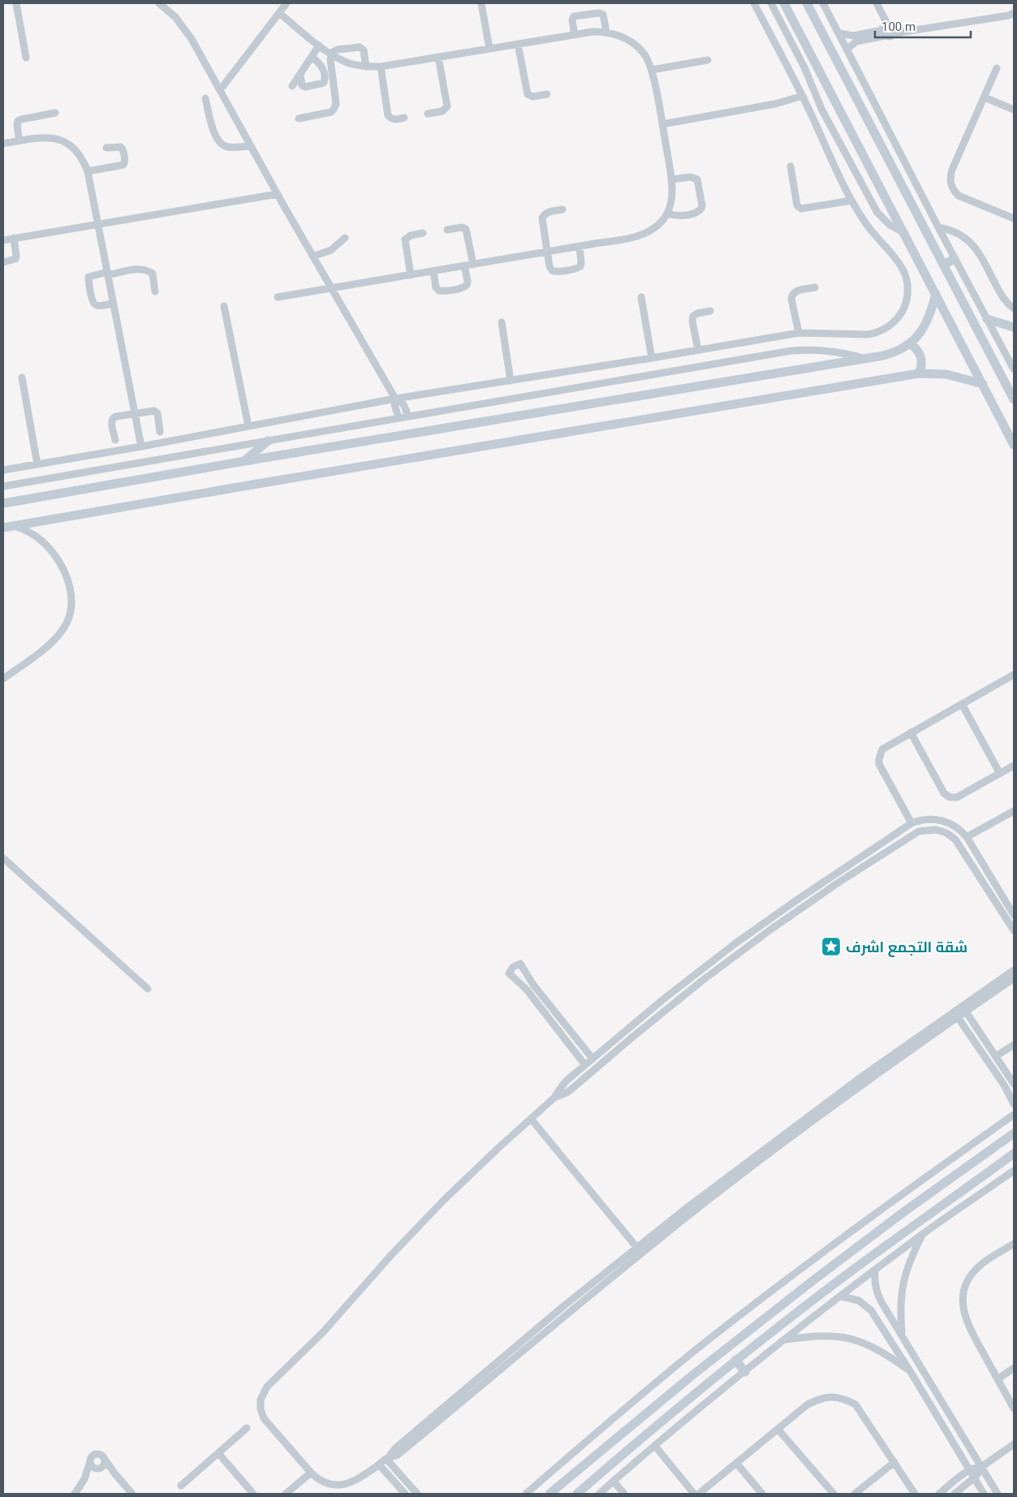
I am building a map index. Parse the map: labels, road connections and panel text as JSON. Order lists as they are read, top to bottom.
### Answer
{
  "places": {
    "place": ["شقة التجمع اشرف"]
  },
  "scale_bar": "100 m"
}
